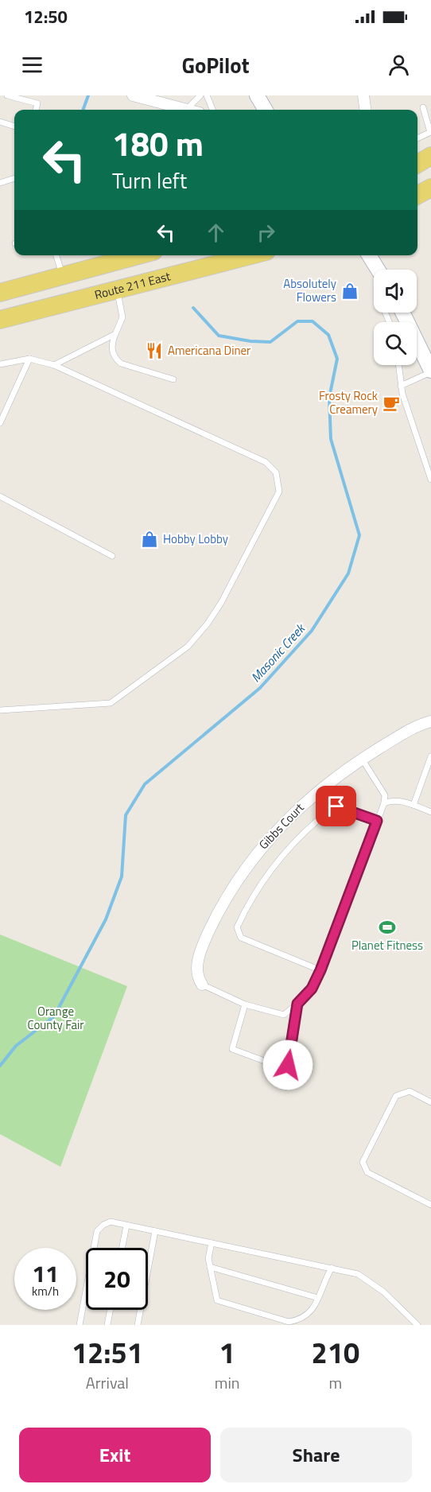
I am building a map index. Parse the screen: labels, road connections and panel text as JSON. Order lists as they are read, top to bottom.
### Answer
{
  "streets": {
    "main road": ["Route 211 East"],
    "street": ["Gibbs Court"]
  },
  "water": ["Masonic Creek"],
  "parks": ["Orange County Fair"],
  "places": {
    "shop": ["Absolutely Flowers", "Hobby Lobby"],
    "restaurant": ["Americana Diner"],
    "cafe": ["Frosty Rock Creamery"],
    "sports": ["Planet Fitness"]
  },
  "page": {
    "status": "12:50",
    "header": "GoPilot",
    "turn": ["180 m", "Turn left"],
    "speed": "11 km/h",
    "limit": "20",
    "eta": [
      "12:51",
      "Arrival",
      "1",
      "min",
      "210",
      "m"
    ],
    "buttons": ["Exit", "Share"]
  }
}
